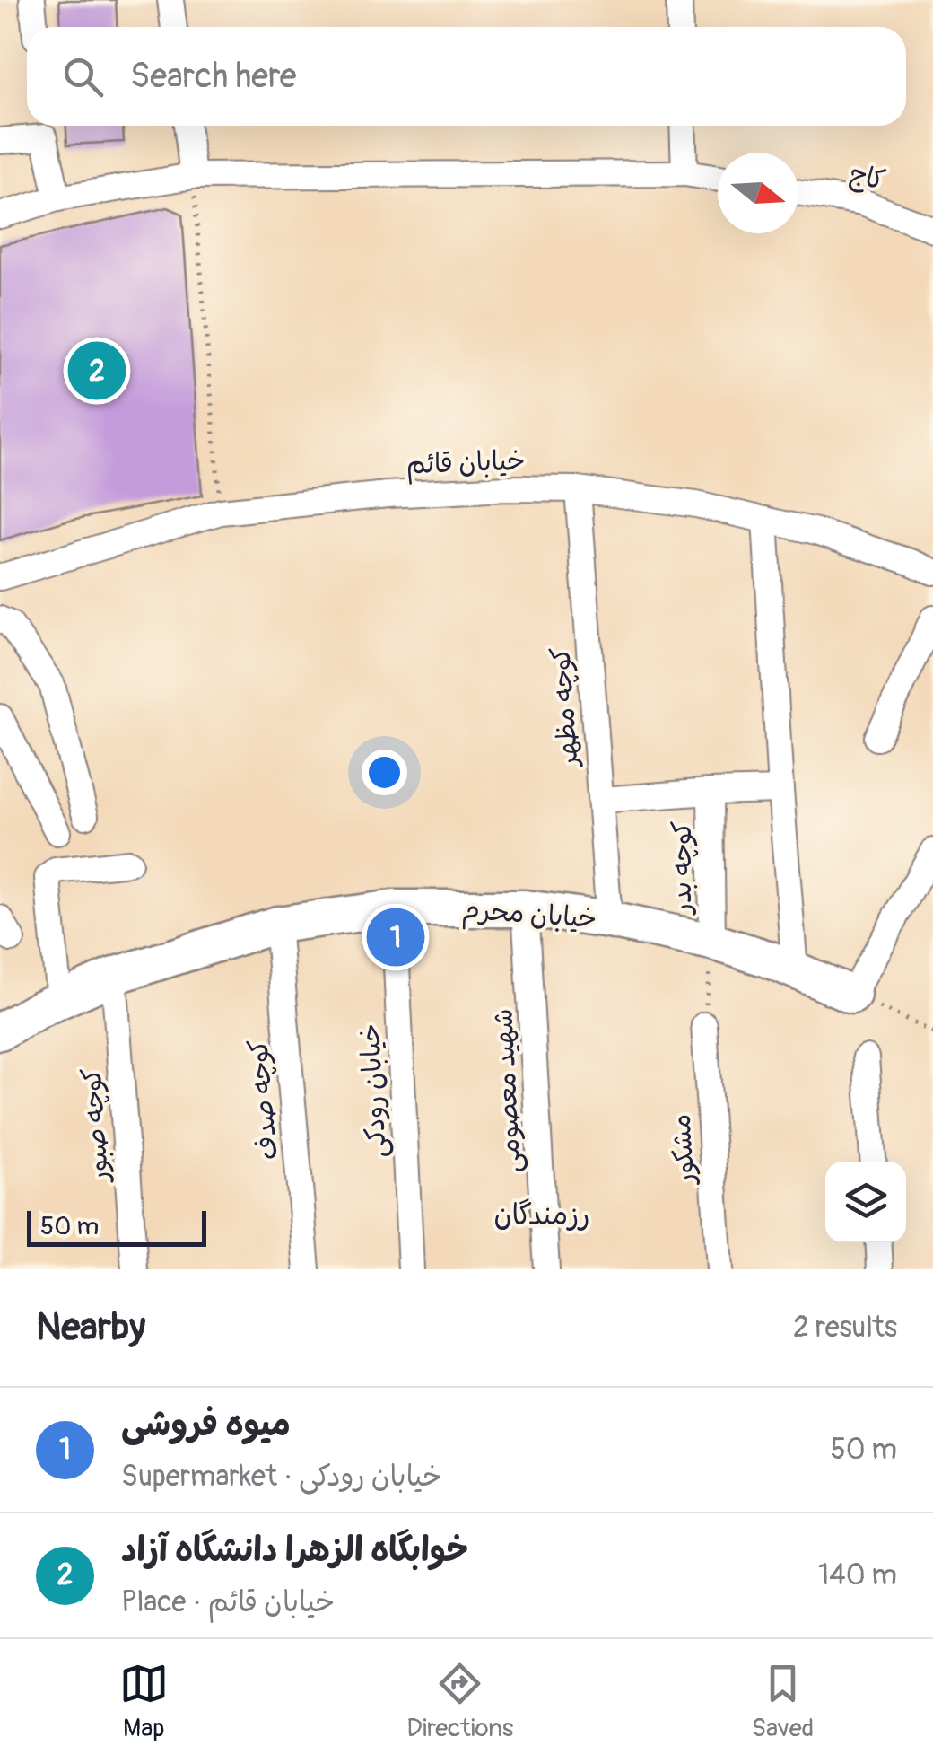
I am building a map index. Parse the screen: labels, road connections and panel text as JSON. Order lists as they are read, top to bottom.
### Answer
{
  "streets": {
    "street": [
      "کاج",
      "خیابان قائم",
      "کوچه مظهر",
      "کوچه بدر",
      "خیابان محرم",
      "خیابان رودکی",
      "شهید معصومی",
      "کوچه صدف",
      "کوچه صبور",
      "مشکور"
    ]
  },
  "crossings": [
    ["خیابان قائم", "کوچه مظهر"],
    ["کوچه مظهر", "خیابان محرم"],
    ["کوچه بدر", "خیابان محرم"],
    ["خیابان محرم", "خیابان رودکی"],
    ["خیابان محرم", "شهید معصومی"],
    ["خیابان محرم", "کوچه صدف"],
    ["خیابان محرم", "کوچه صبور"]
  ],
  "districts": ["رزمندگان"],
  "scale_bar": "50 m",
  "north": "right",
  "page": {
    "search": "Search here",
    "pins": ["2", "1"],
    "scale": "50 m",
    "heading": ["Nearby", "2 results"],
    "list": [
      {
        "mark": "1",
        "name": "میوه فروشی",
        "note": "Supermarket · خیابان رودکی",
        "value": "50 m"
      },
      {
        "mark": "2",
        "name": "خوابگاه الزهرا دانشگاه آزاد",
        "note": "Place · خیابان قائم",
        "value": "140 m"
      }
    ],
    "nav": ["Map", "Directions", "Saved"]
  }
}
